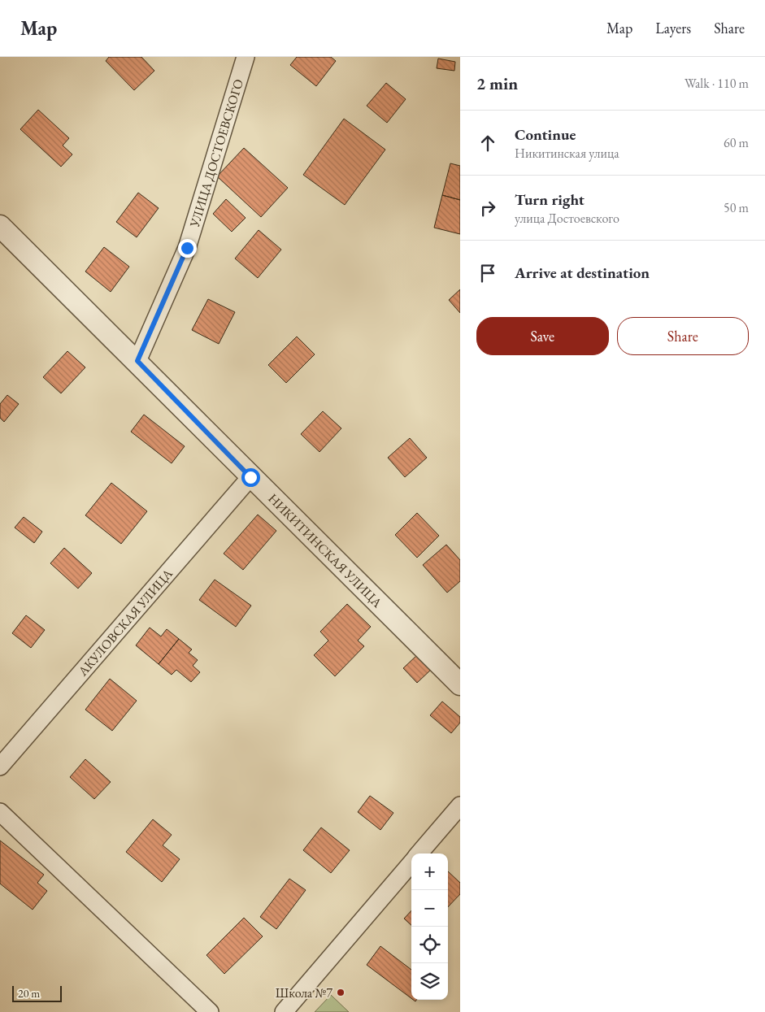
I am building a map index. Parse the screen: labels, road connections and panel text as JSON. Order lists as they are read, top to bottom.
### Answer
{
  "streets": {
    "street": ["УЛИЦА ДОСТОЕВСКОГО", "НИКИТИНСКАЯ УЛИЦА", "АКУЛОВСКАЯ УЛИЦА"]
  },
  "crossings": [
    ["УЛИЦА ДОСТОЕВСКОГО", "НИКИТИНСКАЯ УЛИЦА"],
    ["НИКИТИНСКАЯ УЛИЦА", "АКУЛОВСКАЯ УЛИЦА"]
  ],
  "places": ["Школа №7"],
  "scale_bar": "20 m",
  "page": {
    "header": "Map",
    "nav": ["Map", "Layers", "Share"],
    "heading": ["2 min", "Walk · 110 m"],
    "list": [
      ["Continue", "Никитинская улица", "60 m"],
      ["Turn right", "улица Достоевского", "50 m"],
      "Arrive at destination"
    ],
    "buttons": ["Save", "Share"],
    "map_buttons": ["+", "−"],
    "scale": "20 m"
  }
}
